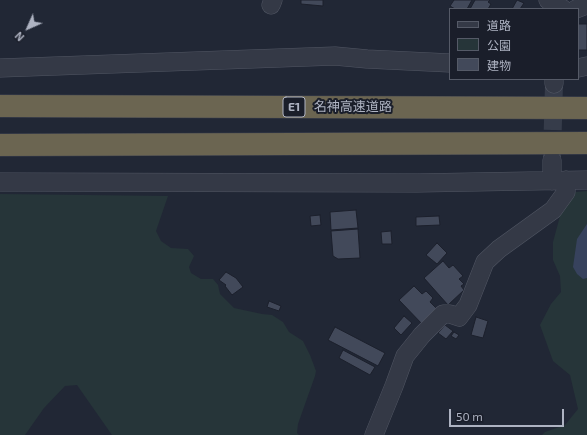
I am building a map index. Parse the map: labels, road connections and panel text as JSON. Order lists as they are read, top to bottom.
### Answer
{
  "streets": {
    "highway": ["E1", "名神高速道路"]
  },
  "legend": ["道路", "公園", "建物"],
  "scale_bar": "50 m",
  "north": "bottom left"
}
